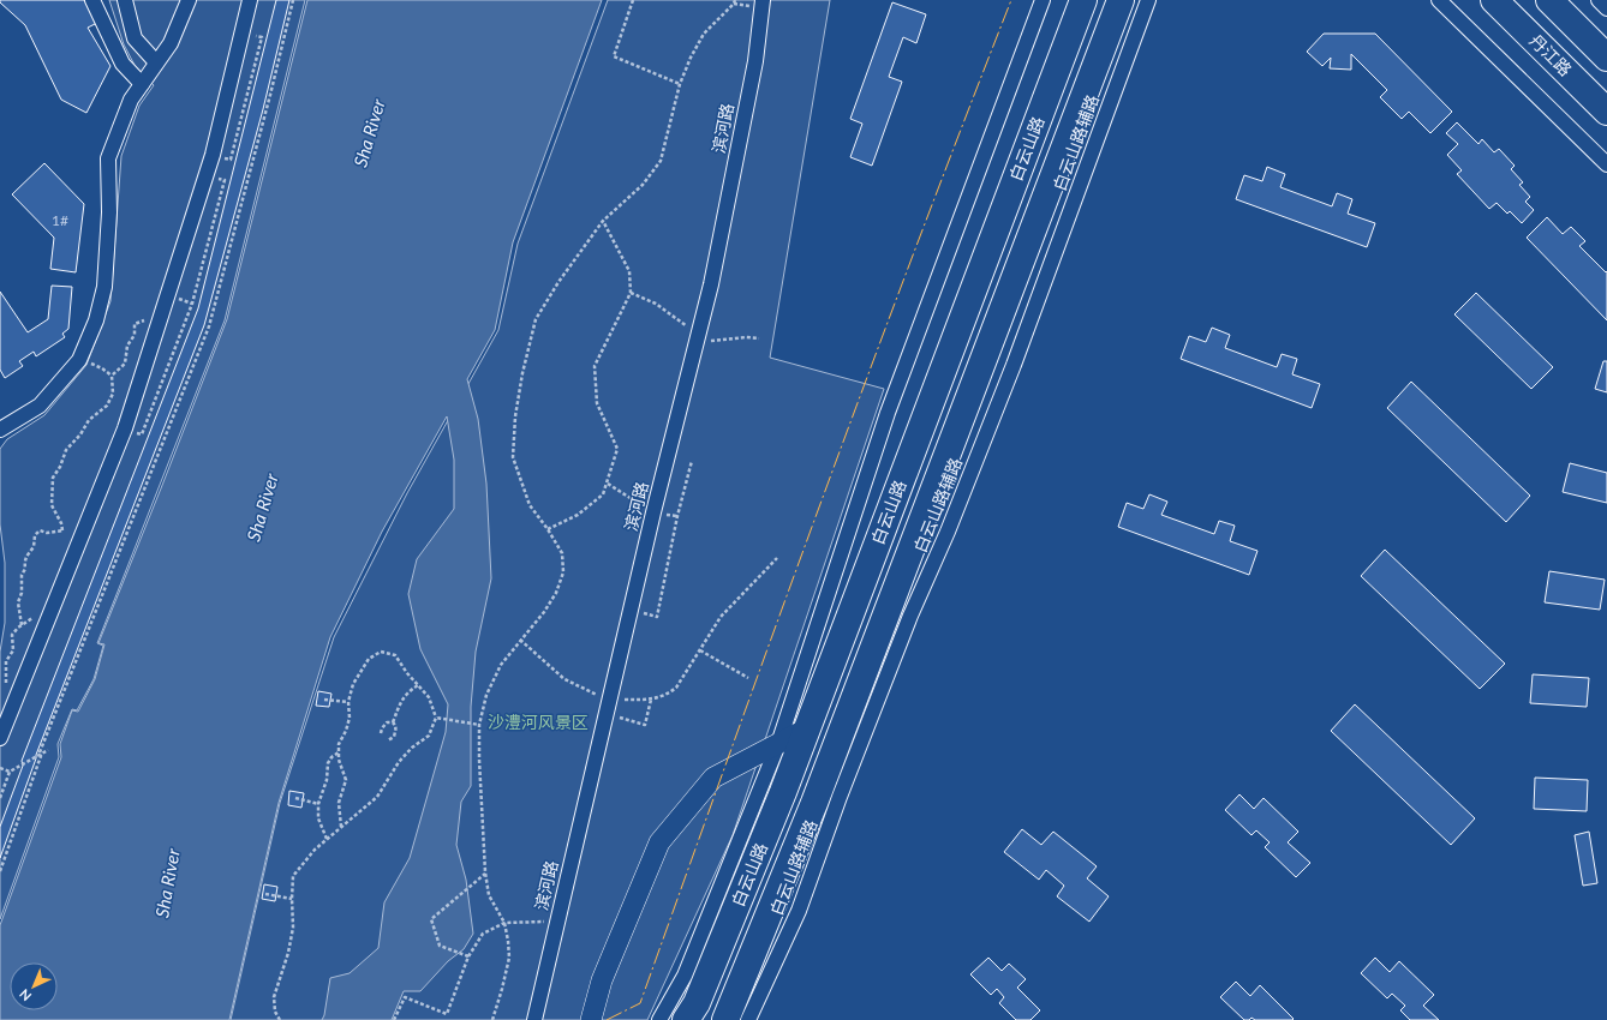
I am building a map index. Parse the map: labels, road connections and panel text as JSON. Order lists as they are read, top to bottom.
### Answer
{
  "streets": {
    "highway": ["丹江路", "白云山路"],
    "street": ["滨河路", "白云山路辅路"]
  },
  "water": ["Sha River"],
  "parks": ["沙澧河风景区"],
  "house_numbers": ["1#"],
  "north": "bottom left"
}
